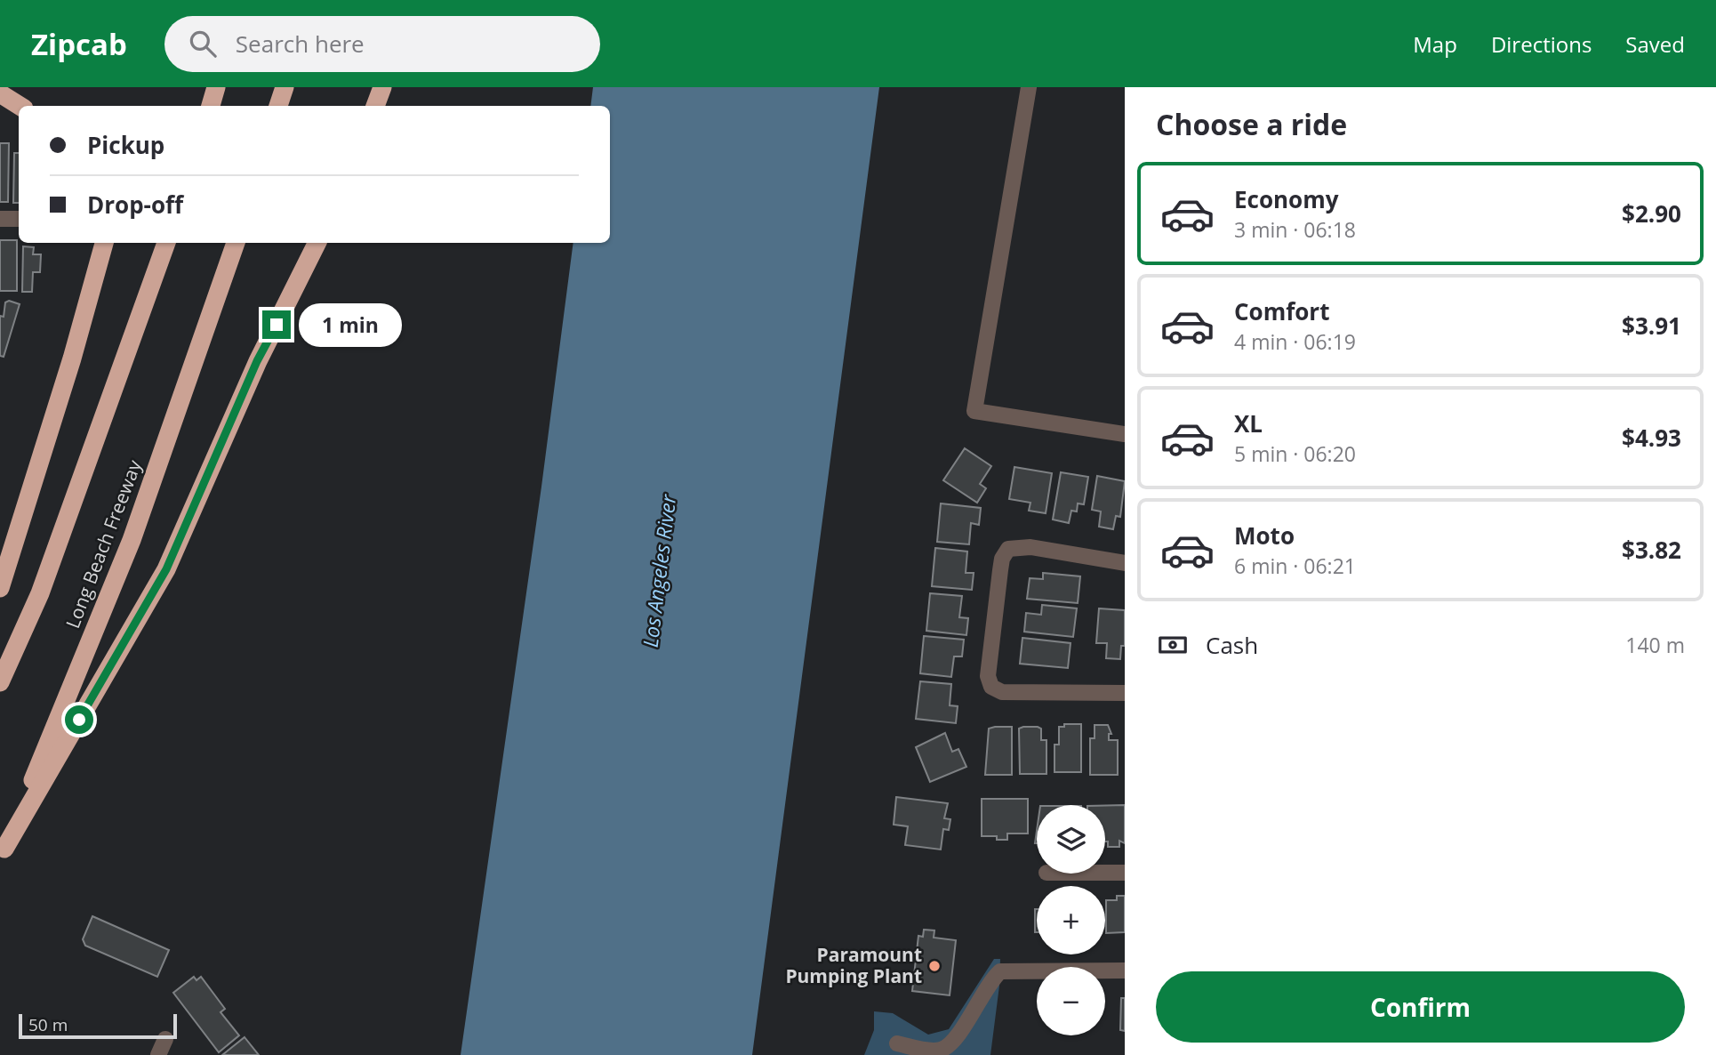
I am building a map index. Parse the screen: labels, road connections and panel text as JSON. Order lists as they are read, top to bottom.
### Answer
{
  "streets": {
    "highway": ["Long Beach Freeway"]
  },
  "water": ["Los Angeles River"],
  "places": ["Paramount Pumping Plant"],
  "scale_bar": "50 m",
  "page": {
    "header": "Zipcab",
    "search": "Search here",
    "nav": ["Map", "Directions", "Saved"],
    "heading": "Choose a ride",
    "banner": ["Pickup", "Drop-off"],
    "list": [
      {
        "name": "Economy",
        "note": "3 min · 06:18",
        "value": "$2.90"
      },
      {
        "name": "Comfort",
        "note": "4 min · 06:19",
        "value": "$3.91"
      },
      {
        "name": "XL",
        "note": "5 min · 06:20",
        "value": "$4.93"
      },
      {
        "name": "Moto",
        "note": "6 min · 06:21",
        "value": "$3.82"
      }
    ],
    "bubble": "1 min",
    "pay": ["Cash", "140 m"],
    "map_buttons": ["+", "−"],
    "buttons": "Confirm",
    "scale": "50 m"
  }
}
